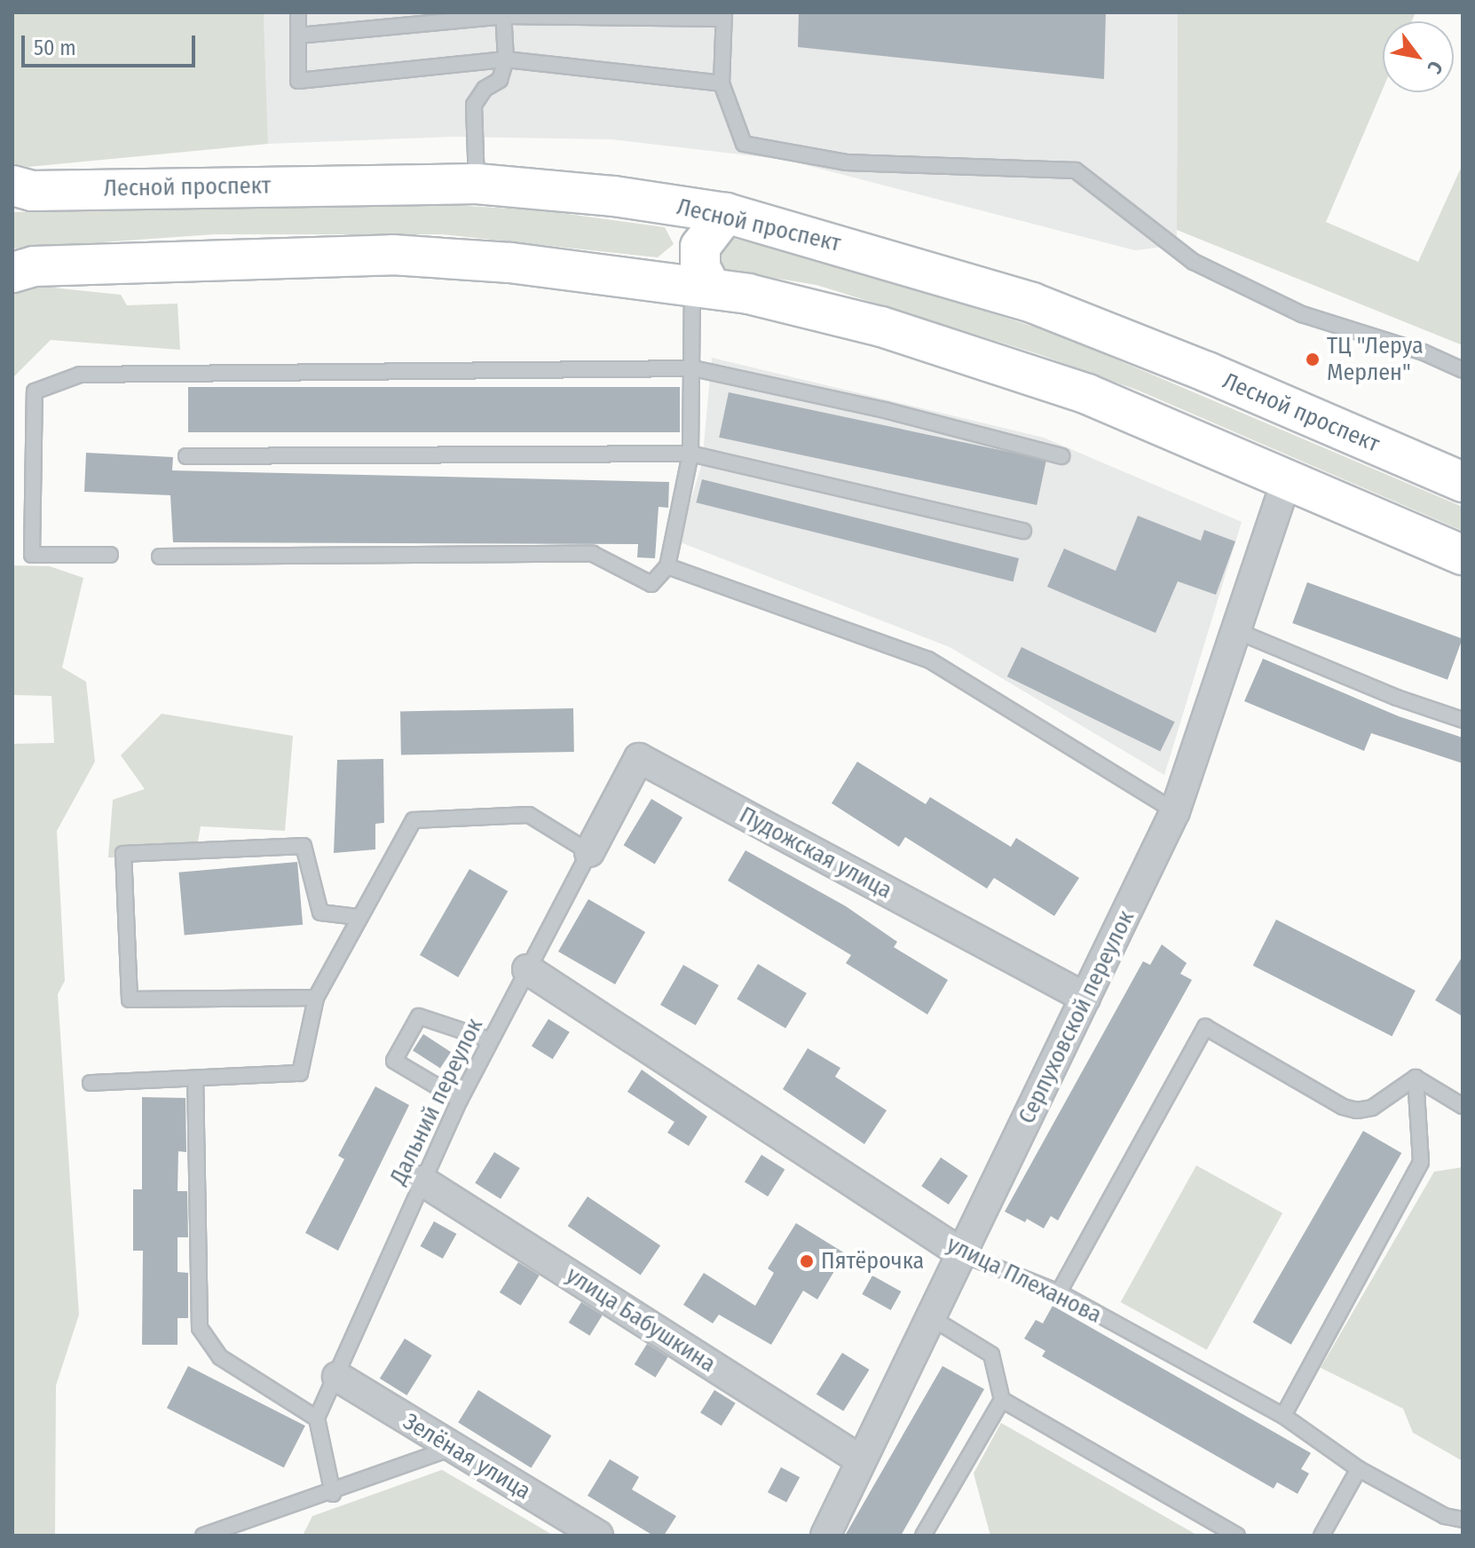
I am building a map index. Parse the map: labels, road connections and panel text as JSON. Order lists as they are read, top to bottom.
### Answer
{
  "streets": {
    "main road": ["Лесной проспект"],
    "street": [
      "Пудожская улица",
      "Серпуховской переулок",
      "улица Плеханова",
      "улица Бабушкина",
      "Зелёная улица"
    ],
    "lane": ["Дальний переулок"]
  },
  "crossings": [
    ["Пудожская улица", "Серпуховской переулок"],
    ["Пудожская улица", "Дальний переулок"],
    ["Серпуховской переулок", "улица Плеханова"],
    ["Серпуховской переулок", "улица Бабушкина"],
    ["Дальний переулок", "улица Плеханова"],
    ["Дальний переулок", "улица Бабушкина"],
    ["Дальний переулок", "Зелёная улица"]
  ],
  "places": ["ТЦ \"Леруа Мерлен\"", "Пятёрочка"],
  "scale_bar": "50 m",
  "north": "bottom right"
}
